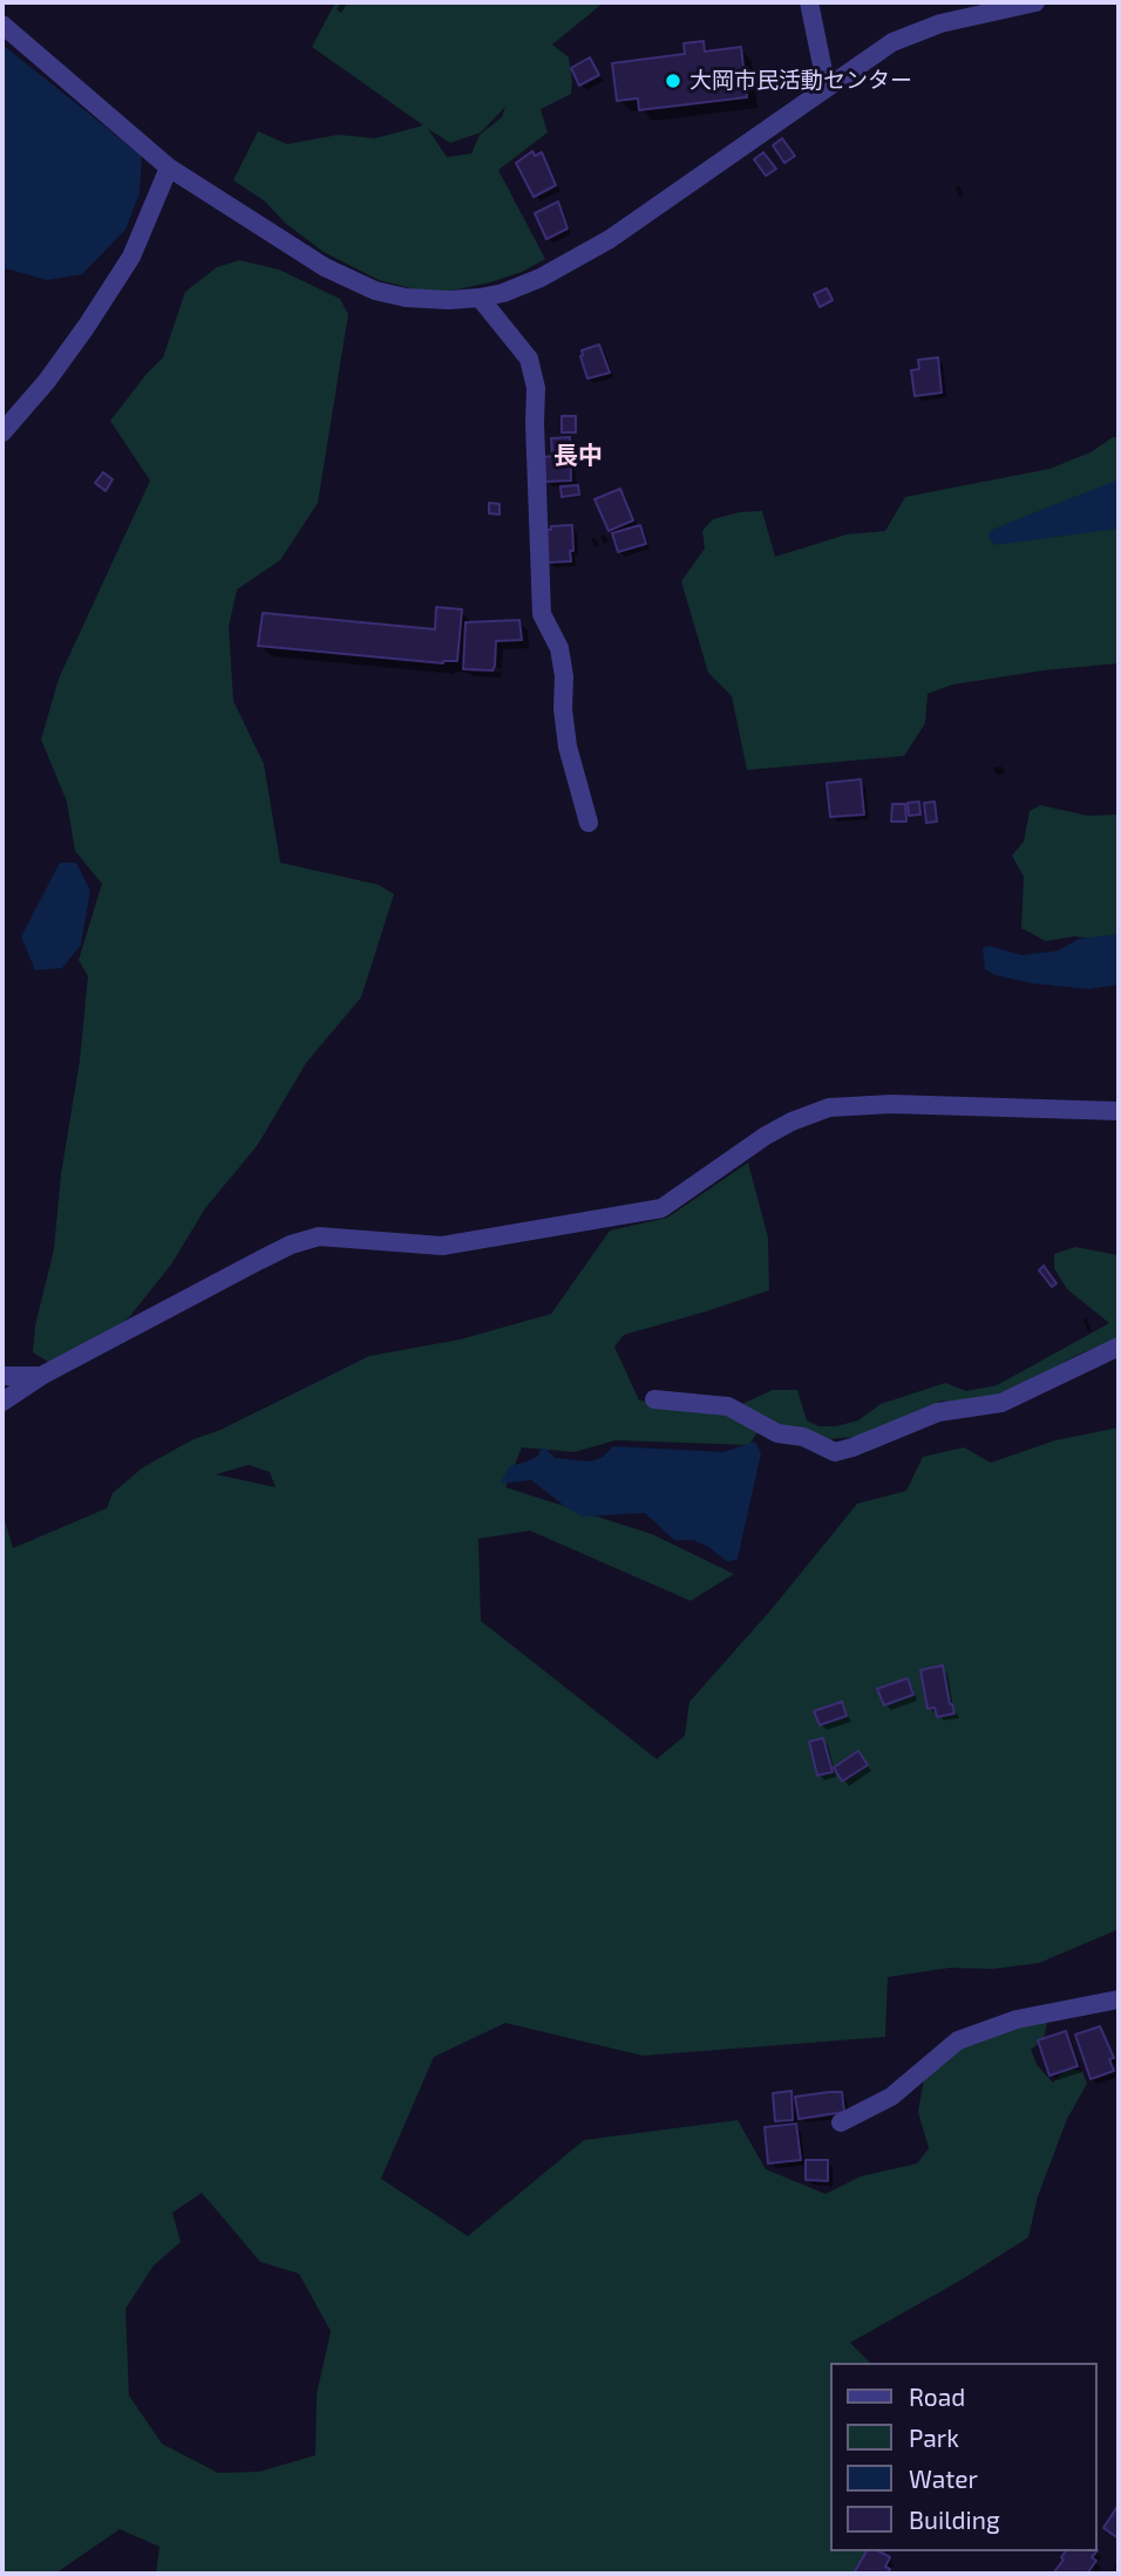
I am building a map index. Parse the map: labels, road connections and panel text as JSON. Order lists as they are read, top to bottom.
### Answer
{
  "districts": ["長中"],
  "places": ["大岡市民活動センター"],
  "legend": [
    "Road",
    "Park",
    "Water",
    "Building"
  ]
}
